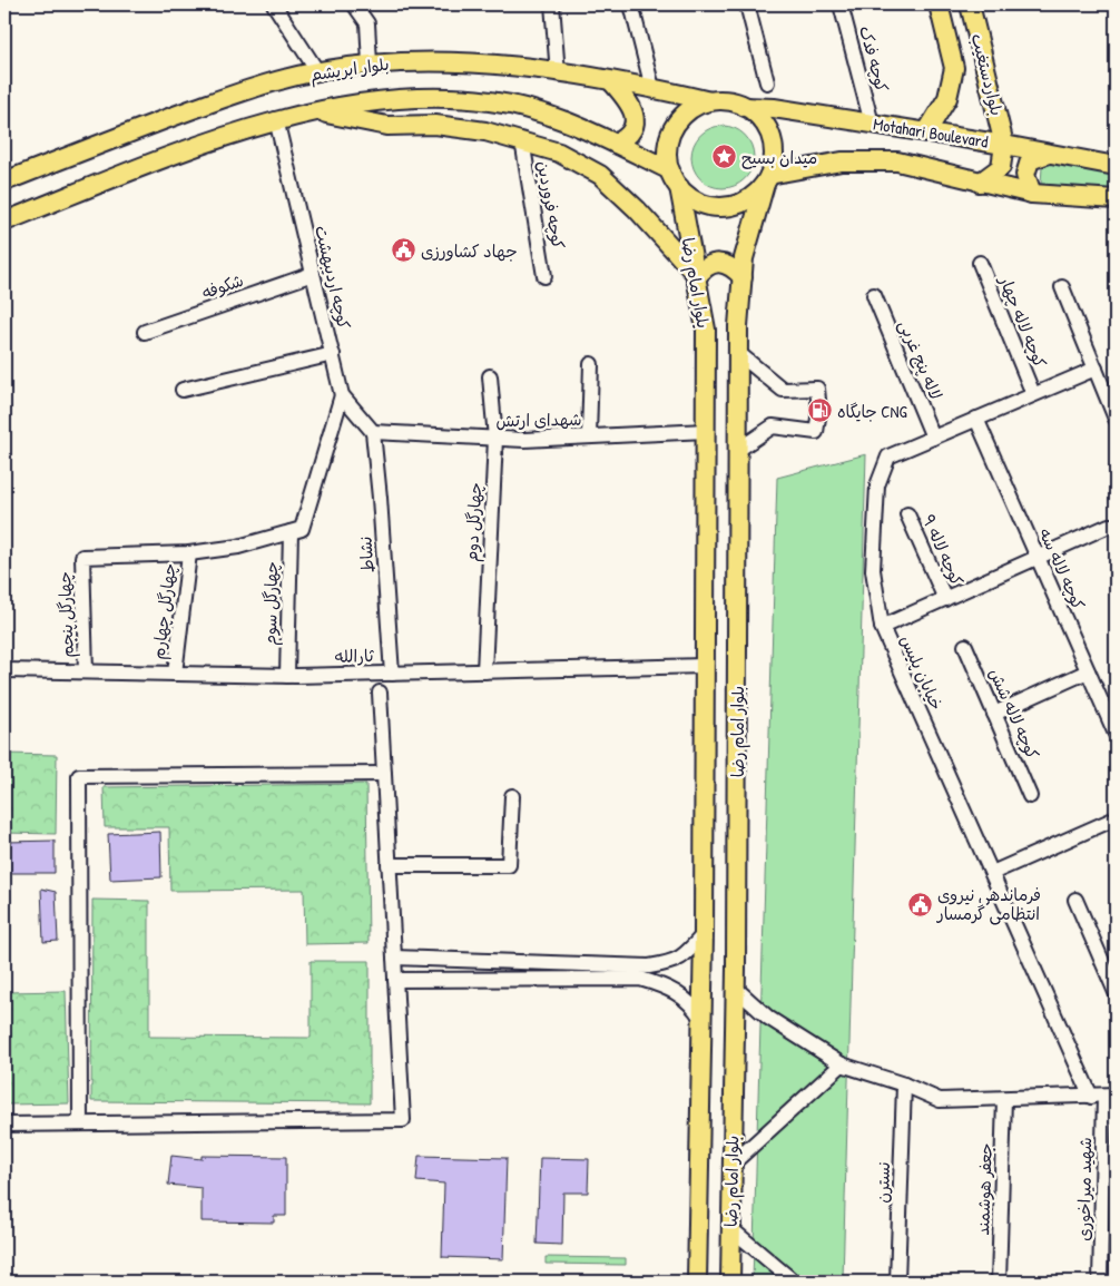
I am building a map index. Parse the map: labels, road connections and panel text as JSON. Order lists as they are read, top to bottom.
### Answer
{
  "streets": {
    "main road": [
      "بلوار ابریشم",
      "بلواردستغیب",
      "Motahari Boulevard",
      "بلوار امام رضا"
    ],
    "street": [
      "کوچه فدک",
      "کوچه فروردین",
      "کوچه اردیبهشت",
      "شکوفه",
      "کوچه لاله چهار",
      "لاله پنج غربی",
      "شهدای ارتش",
      "چهارگل دوم",
      "کوچه لاله ۹",
      "نشاط",
      "کوچه لاله سه",
      "چهارگل سوم",
      "چهارگل چهارم",
      "چهارگل پنجم",
      "ثارالله",
      "خیابان پلیس",
      "کوچه لاله شش",
      "نسترن",
      "جعفر هوشمند",
      "شهید میراخوری"
    ]
  },
  "crossings": [
    ["کوچه فدک", "Motahari Boulevard"],
    ["بلوار ابریشم", "Motahari Boulevard"],
    ["بلوار ابریشم", "کوچه اردیبهشت"],
    ["بلوار ابریشم", "بلوار امام رضا"],
    ["بلواردستغیب", "Motahari Boulevard"],
    ["Motahari Boulevard", "بلوار امام رضا"],
    ["کوچه اردیبهشت", "شکوفه"],
    ["کوچه اردیبهشت", "شهدای ارتش"],
    ["کوچه اردیبهشت", "نشاط"],
    ["بلوار امام رضا", "شهدای ارتش"],
    ["بلوار امام رضا", "ثارالله"],
    ["کوچه لاله چهار", "خیابان پلیس"],
    ["لاله پنج غربی", "خیابان پلیس"],
    ["شهدای ارتش", "چهارگل دوم"],
    ["شهدای ارتش", "نشاط"],
    ["چهارگل دوم", "ثارالله"],
    ["نشاط", "ثارالله"],
    ["کوچه لاله سه", "خیابان پلیس"],
    ["چهارگل سوم", "ثارالله"],
    ["چهارگل چهارم", "چهارگل پنجم"],
    ["چهارگل چهارم", "ثارالله"],
    ["چهارگل پنجم", "ثارالله"],
    ["خیابان پلیس", "شهید میراخوری"]
  ],
  "places": {
    "place": ["میدان بسیح"],
    "public building": ["جهاد کشاورزی", "فرماندهی نیروی انتظامی گرمسار"],
    "fuel station": ["جایگاه CNG"]
  }
}
